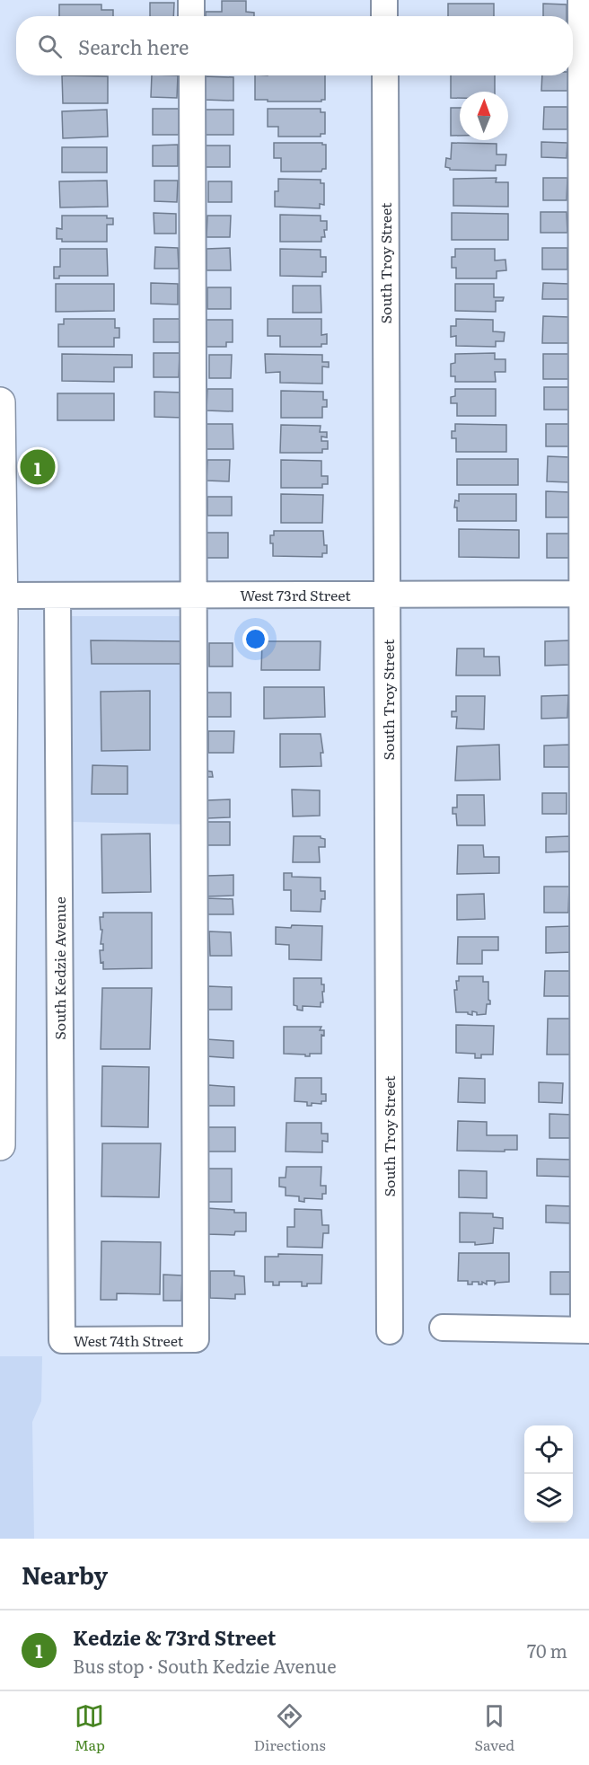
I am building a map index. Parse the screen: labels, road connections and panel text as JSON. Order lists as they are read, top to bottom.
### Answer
{
  "streets": {
    "street": [
      "South Troy Street",
      "West 73rd Street",
      "South Kedzie Avenue",
      "West 74th Street"
    ]
  },
  "crossings": [
    ["South Troy Street", "West 73rd Street"],
    ["West 73rd Street", "South Kedzie Avenue"],
    ["West 73rd Street", "West 74th Street"],
    ["South Kedzie Avenue", "West 74th Street"]
  ],
  "north": "top",
  "page": {
    "search": "Search here",
    "pins": "1",
    "heading": "Nearby",
    "list": [
      {
        "mark": "1",
        "name": "Kedzie & 73rd Street",
        "note": "Bus stop · South Kedzie Avenue",
        "value": "70 m"
      }
    ],
    "nav": ["Map", "Directions", "Saved"]
  }
}
